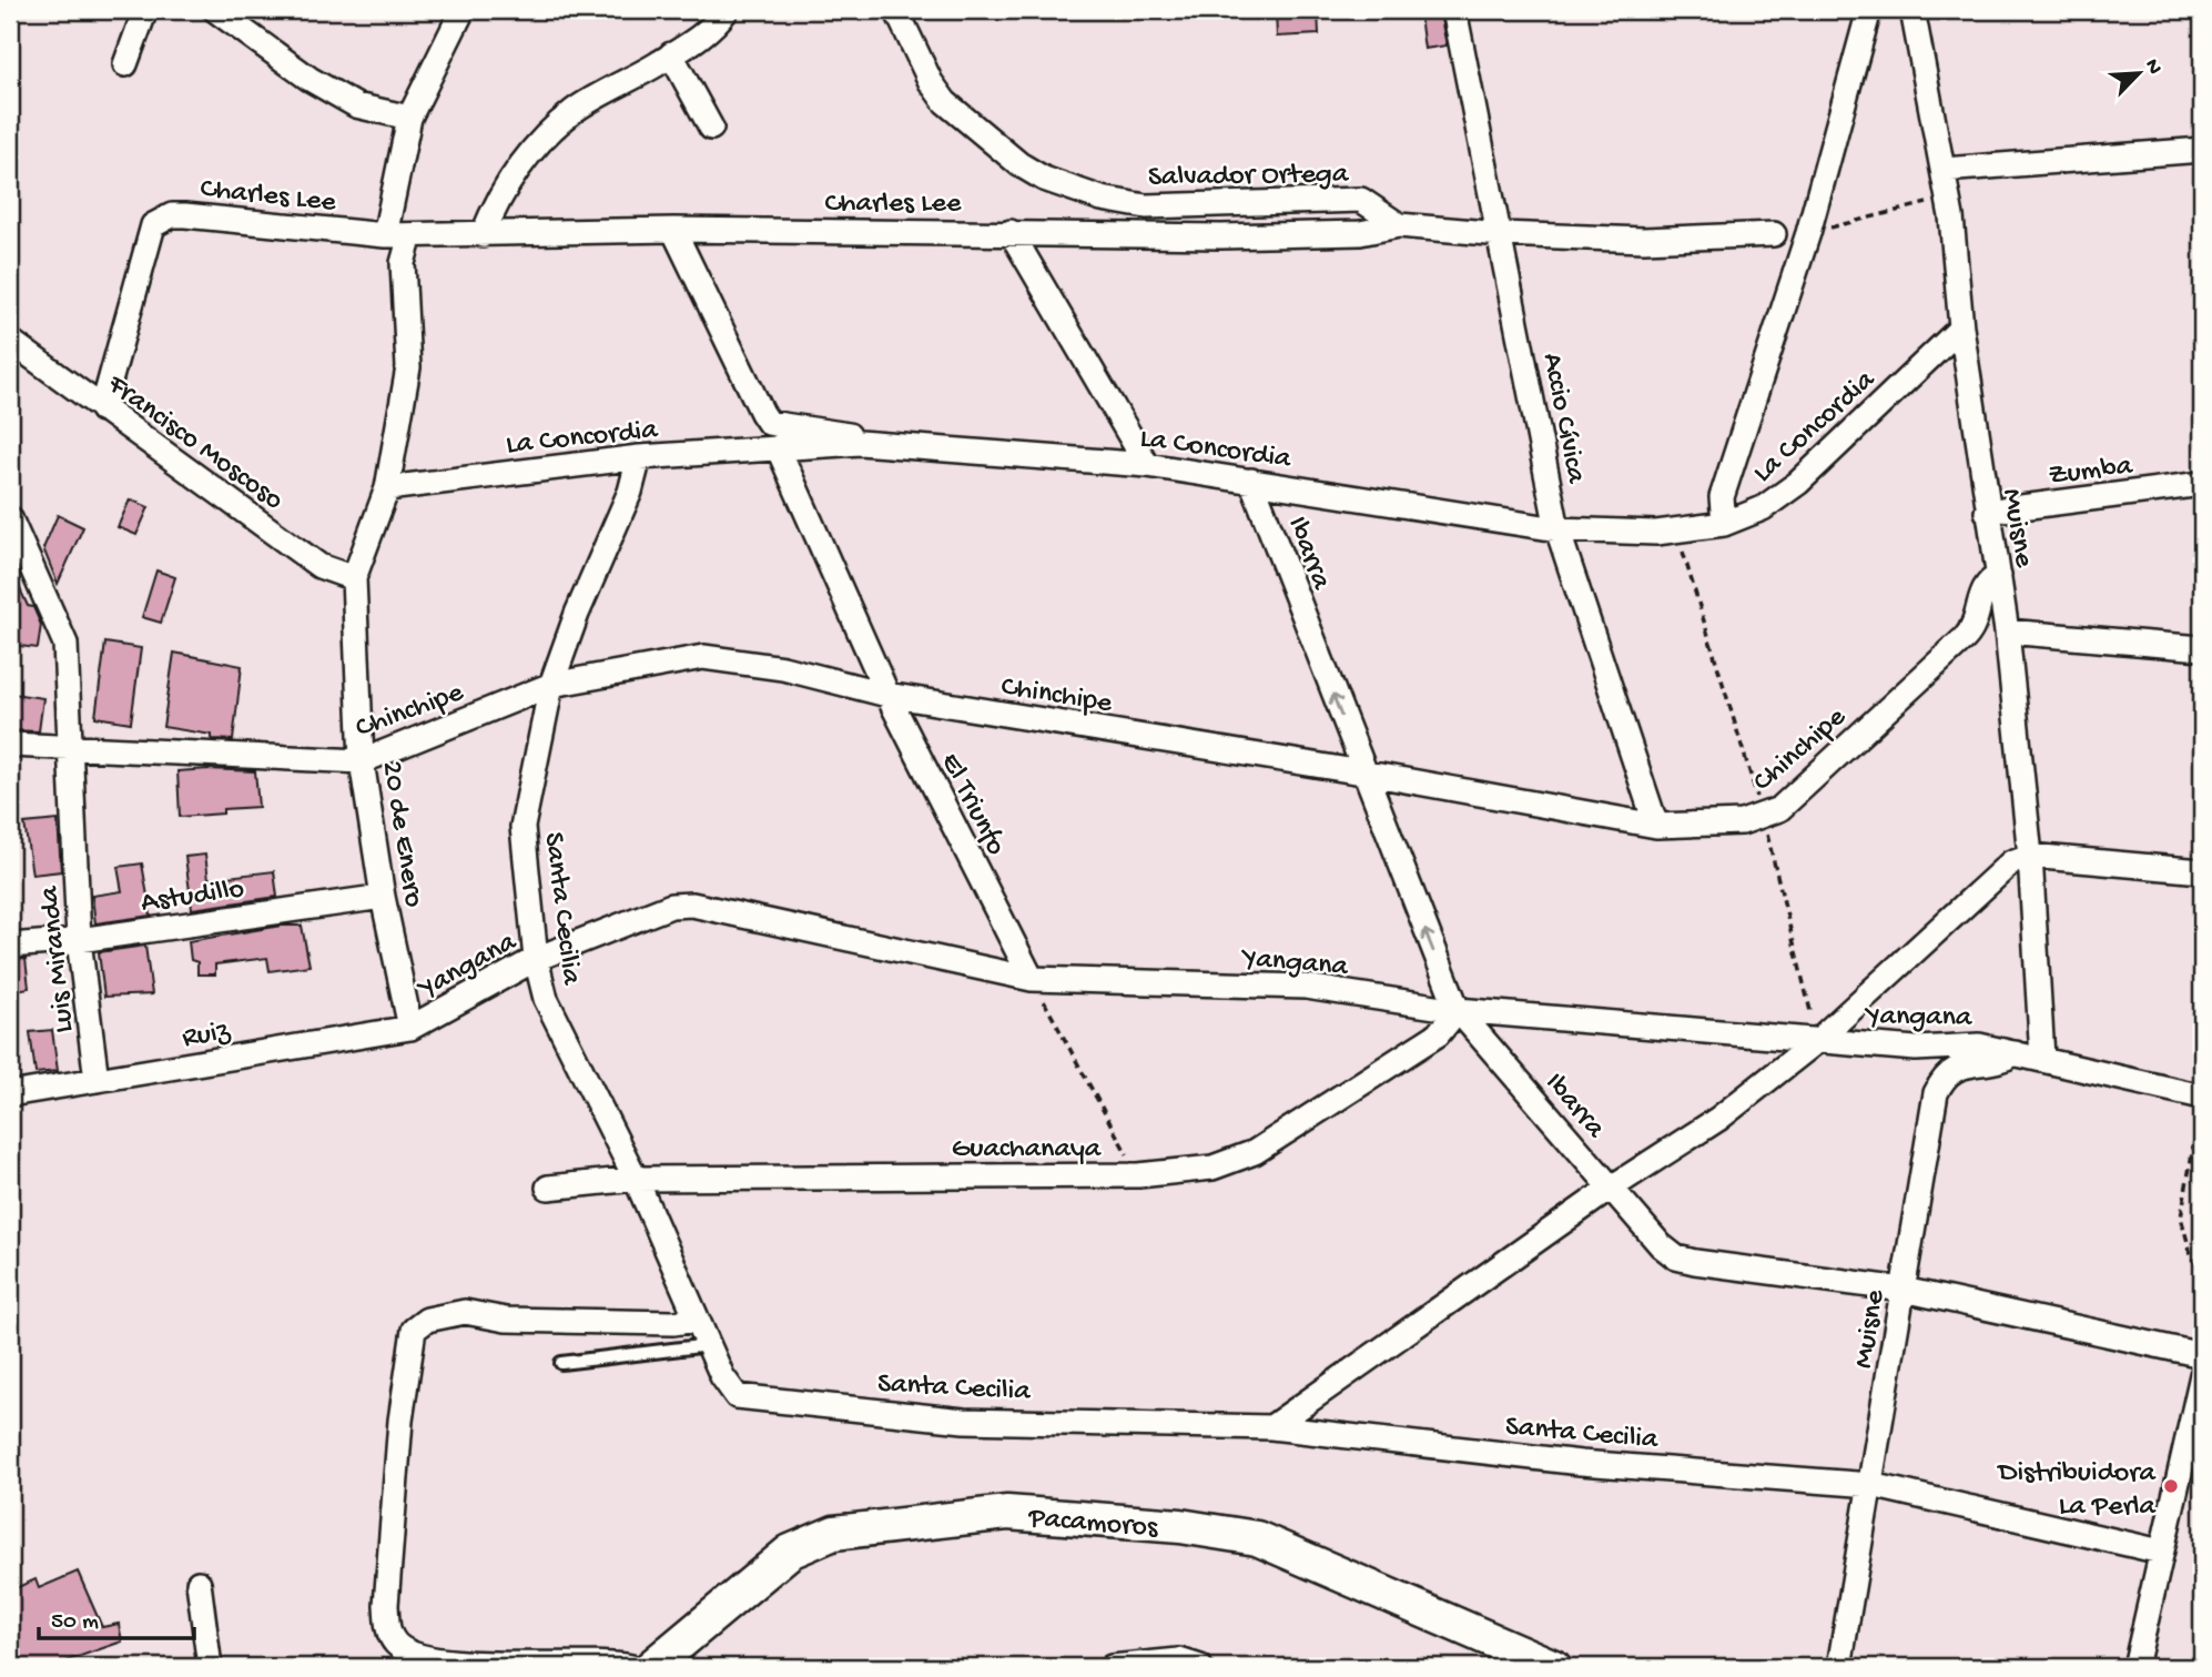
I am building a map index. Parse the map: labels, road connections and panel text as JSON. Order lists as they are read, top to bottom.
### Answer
{
  "streets": {
    "street": [
      "Salvador Ortega",
      "Charles Lee",
      "Accio Cívica",
      "La Concordia",
      "Francisco Moscoso",
      "Zumba",
      "Muisne",
      "Ibarra",
      "Chinchipe",
      "El Triunfo",
      "20 de Enero",
      "Astudillo",
      "Santa Cecilia",
      "Yangana",
      "Luis Miranda",
      "Ruiz",
      "Guachanaya",
      "Pacamoros"
    ]
  },
  "crossings": [
    ["Salvador Ortega", "Charles Lee"],
    ["Salvador Ortega", "Accio Cívica"],
    ["Charles Lee", "Francisco Moscoso"],
    ["Charles Lee", "20 de Enero"],
    ["Accio Cívica", "La Concordia"],
    ["Accio Cívica", "Chinchipe"],
    ["La Concordia", "Muisne"],
    ["La Concordia", "Ibarra"],
    ["La Concordia", "El Triunfo"],
    ["La Concordia", "20 de Enero"],
    ["La Concordia", "Santa Cecilia"],
    ["Francisco Moscoso", "20 de Enero"],
    ["Zumba", "Muisne"],
    ["Muisne", "Ibarra"],
    ["Muisne", "Chinchipe"],
    ["Muisne", "Santa Cecilia"],
    ["Muisne", "Yangana"],
    ["Ibarra", "Chinchipe"],
    ["Ibarra", "Yangana"],
    ["Ibarra", "Guachanaya"],
    ["Chinchipe", "El Triunfo"],
    ["Chinchipe", "20 de Enero"],
    ["Chinchipe", "Santa Cecilia"],
    ["Chinchipe", "Luis Miranda"],
    ["El Triunfo", "Yangana"],
    ["20 de Enero", "Astudillo"],
    ["20 de Enero", "Yangana"],
    ["20 de Enero", "Ruiz"],
    ["Astudillo", "Luis Miranda"],
    ["Santa Cecilia", "Yangana"],
    ["Santa Cecilia", "Guachanaya"],
    ["Yangana", "Ruiz"],
    ["Yangana", "Guachanaya"],
    ["Luis Miranda", "Ruiz"]
  ],
  "one_way": ["Ibarra"],
  "places": ["Distribuidora La Perla"],
  "scale_bar": "50 m",
  "north": "top right"
}
